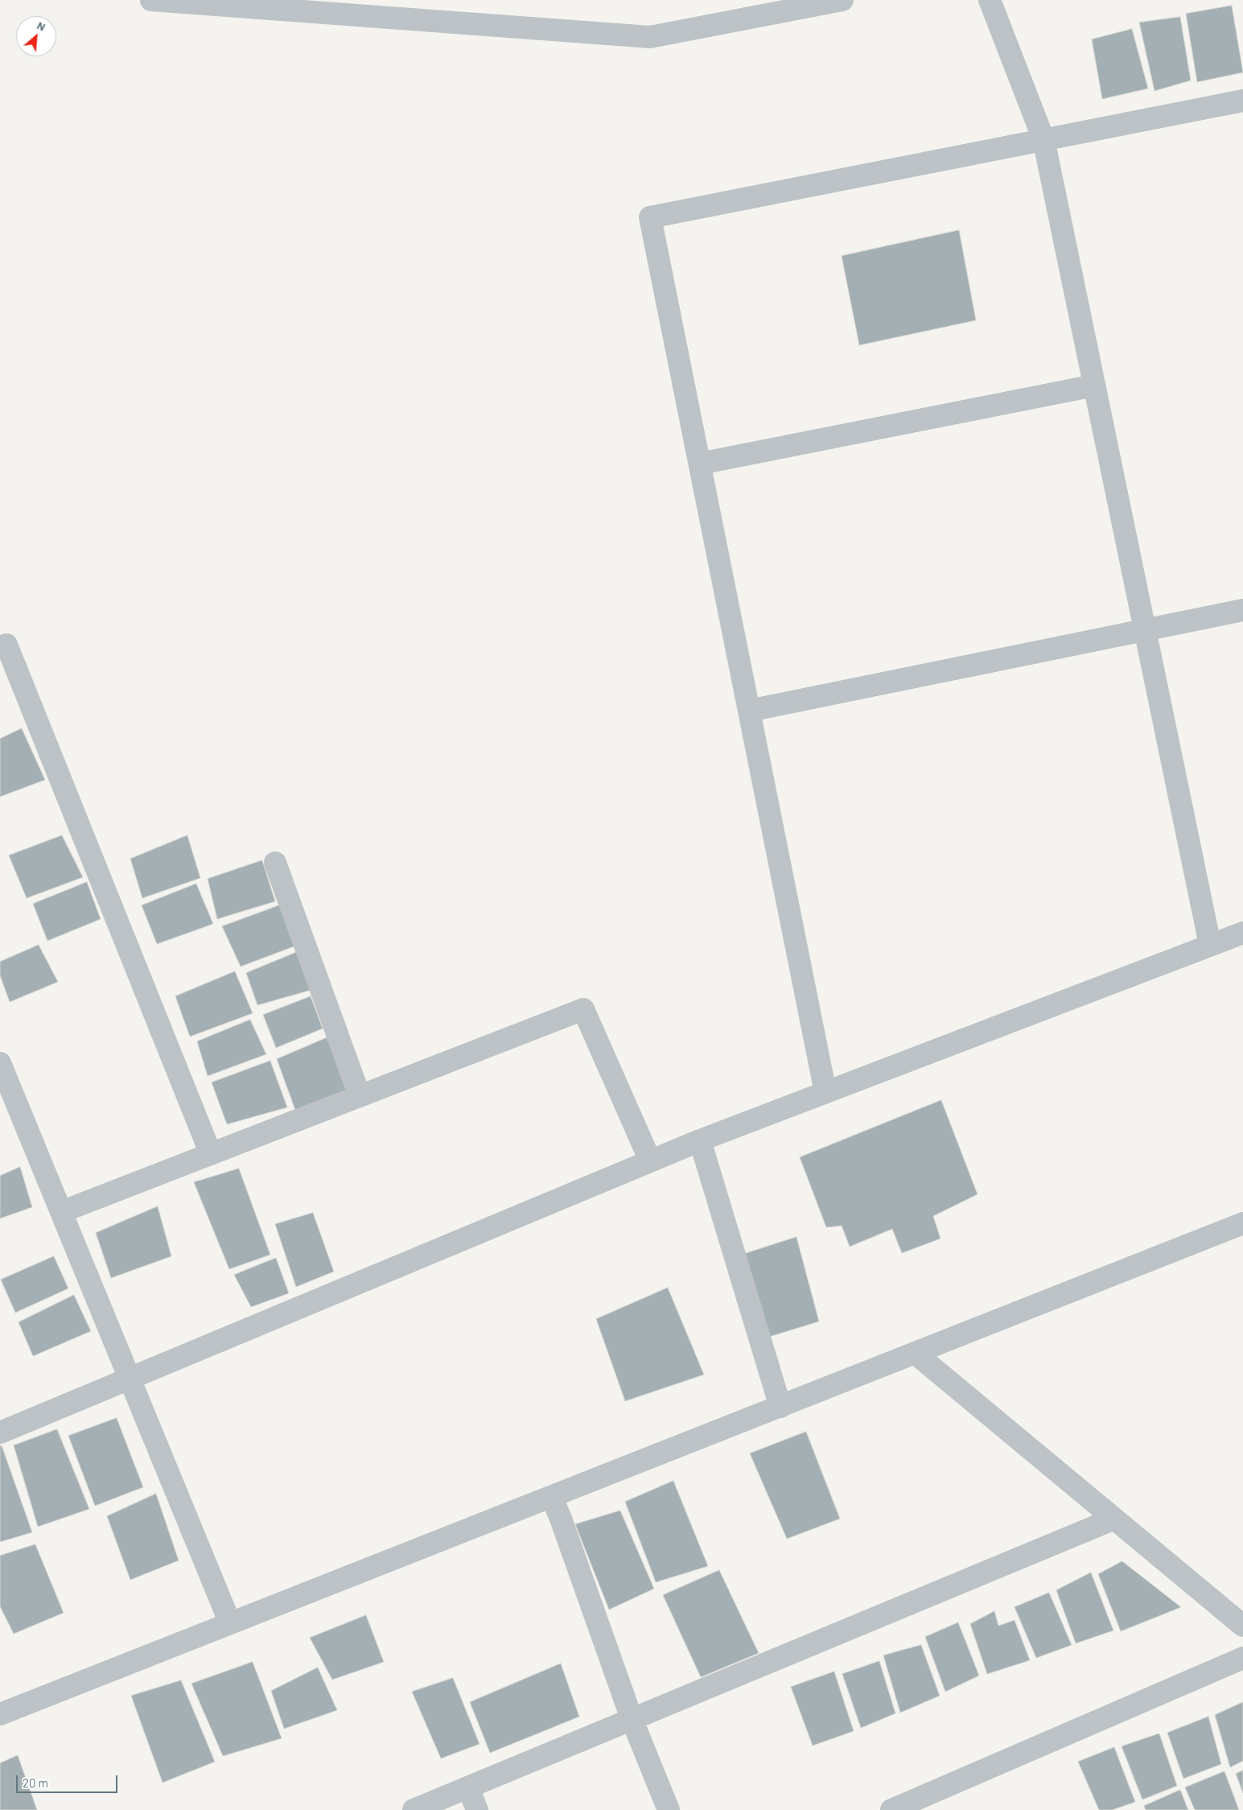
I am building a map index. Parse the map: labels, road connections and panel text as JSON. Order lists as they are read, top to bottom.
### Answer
{
  "scale_bar": "20 m",
  "north": "top right"
}
